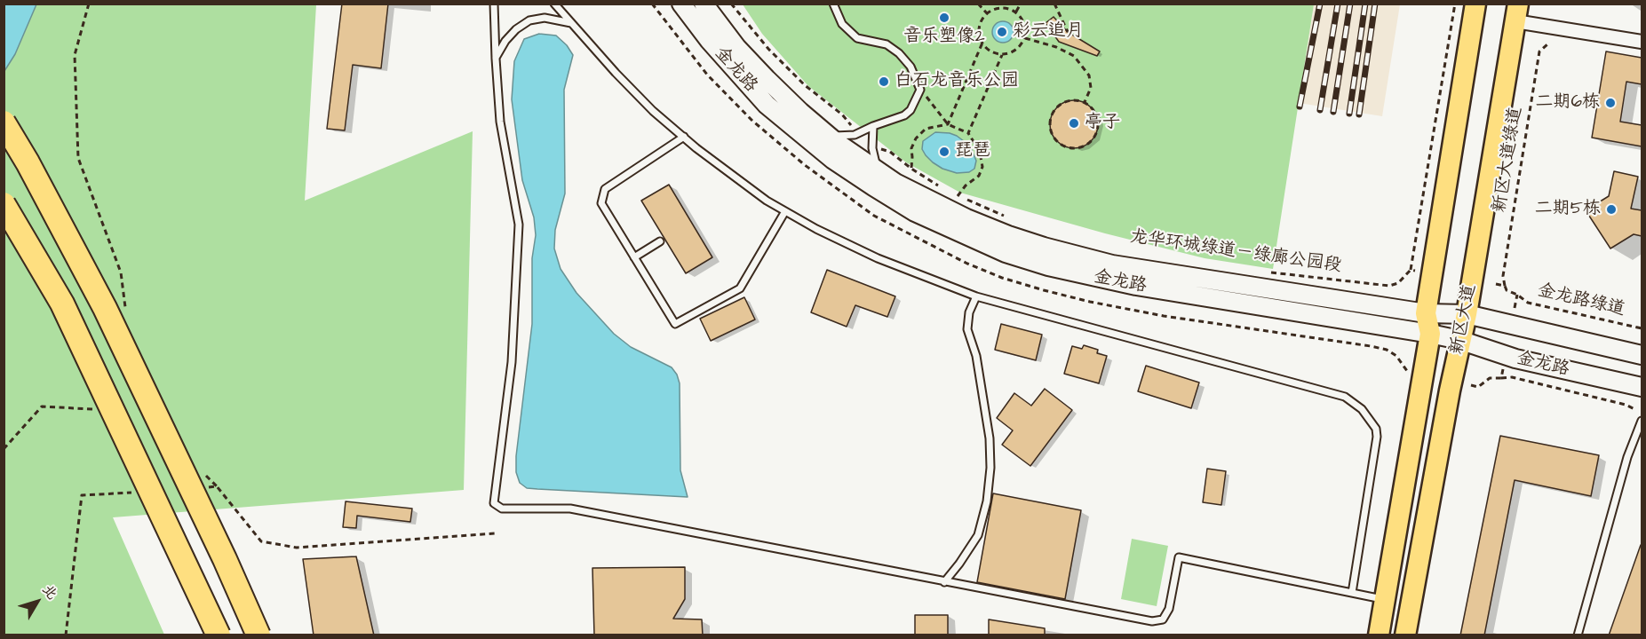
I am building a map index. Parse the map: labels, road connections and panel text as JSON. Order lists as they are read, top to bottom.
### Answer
{
  "streets": {
    "main road": ["金龙路", "新区大道"],
    "path": ["新区大道绿道", "龙华环城绿道－绿廊公园段", "金龙路绿道"]
  },
  "crossings": [
    ["金龙路", "新区大道"],
    ["新区大道绿道", "金龙路绿道"]
  ],
  "places": [
    "音乐塑像2",
    "彩云追月",
    "白石龙音乐公园",
    "二期6栋",
    "亭子",
    "琵琶",
    "二期5栋"
  ],
  "north": "top right"
}
